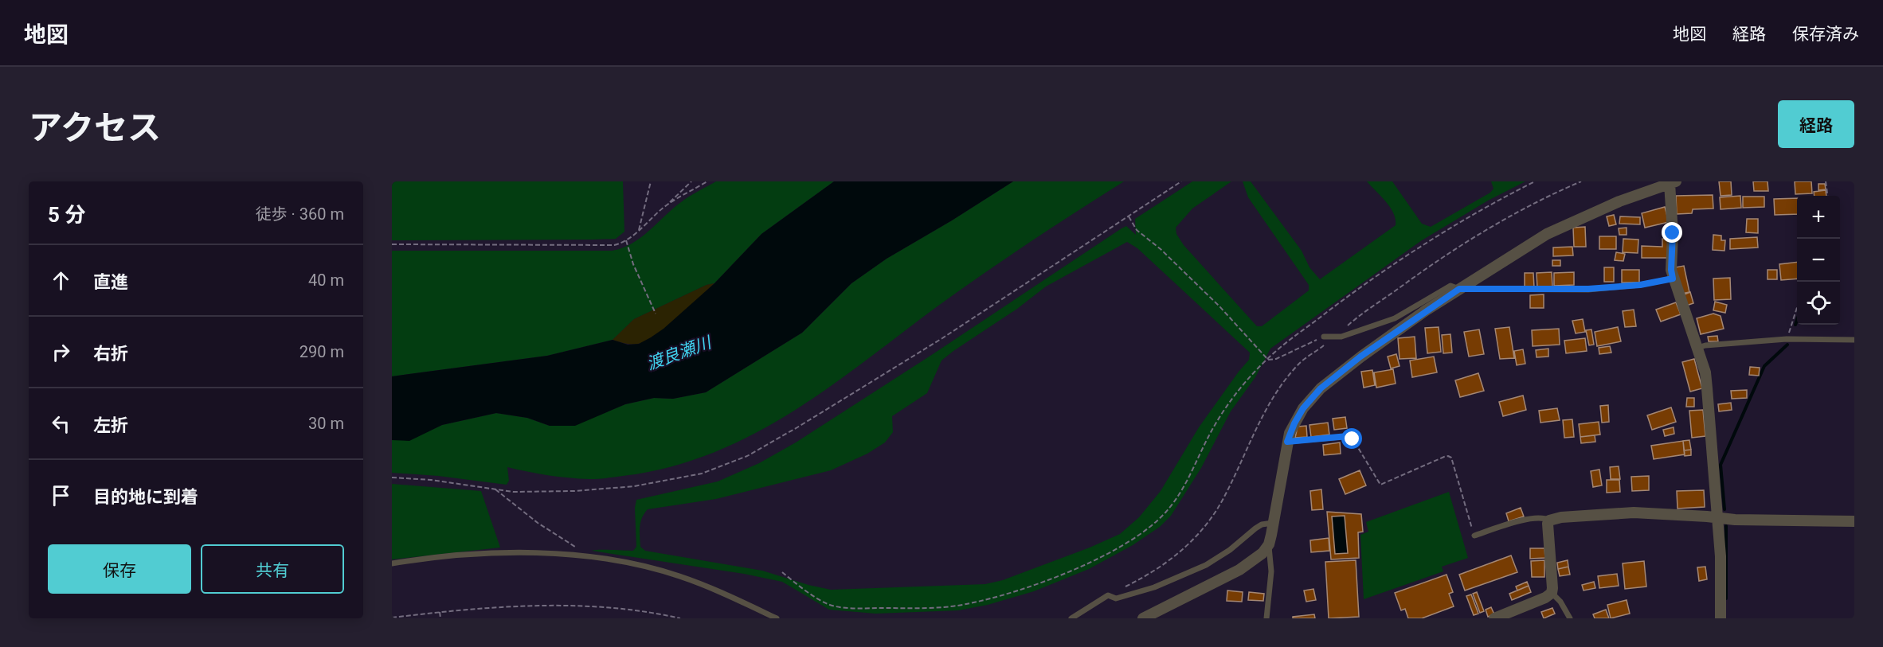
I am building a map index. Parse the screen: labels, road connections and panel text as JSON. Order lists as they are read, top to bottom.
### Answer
{
  "water": ["渡良瀬川"],
  "page": {
    "header": "地図",
    "nav": ["地図", "経路", "保存済み"],
    "title": "アクセス",
    "buttons": [
      "経路",
      ["保存", "共有"]
    ],
    "heading": ["5 分", "徒歩 · 360 m"],
    "map_buttons": ["+", "−"],
    "list": [
      ["直進", "40 m"],
      ["右折", "290 m"],
      ["左折", "30 m"],
      "目的地に到着"
    ]
  }
}
